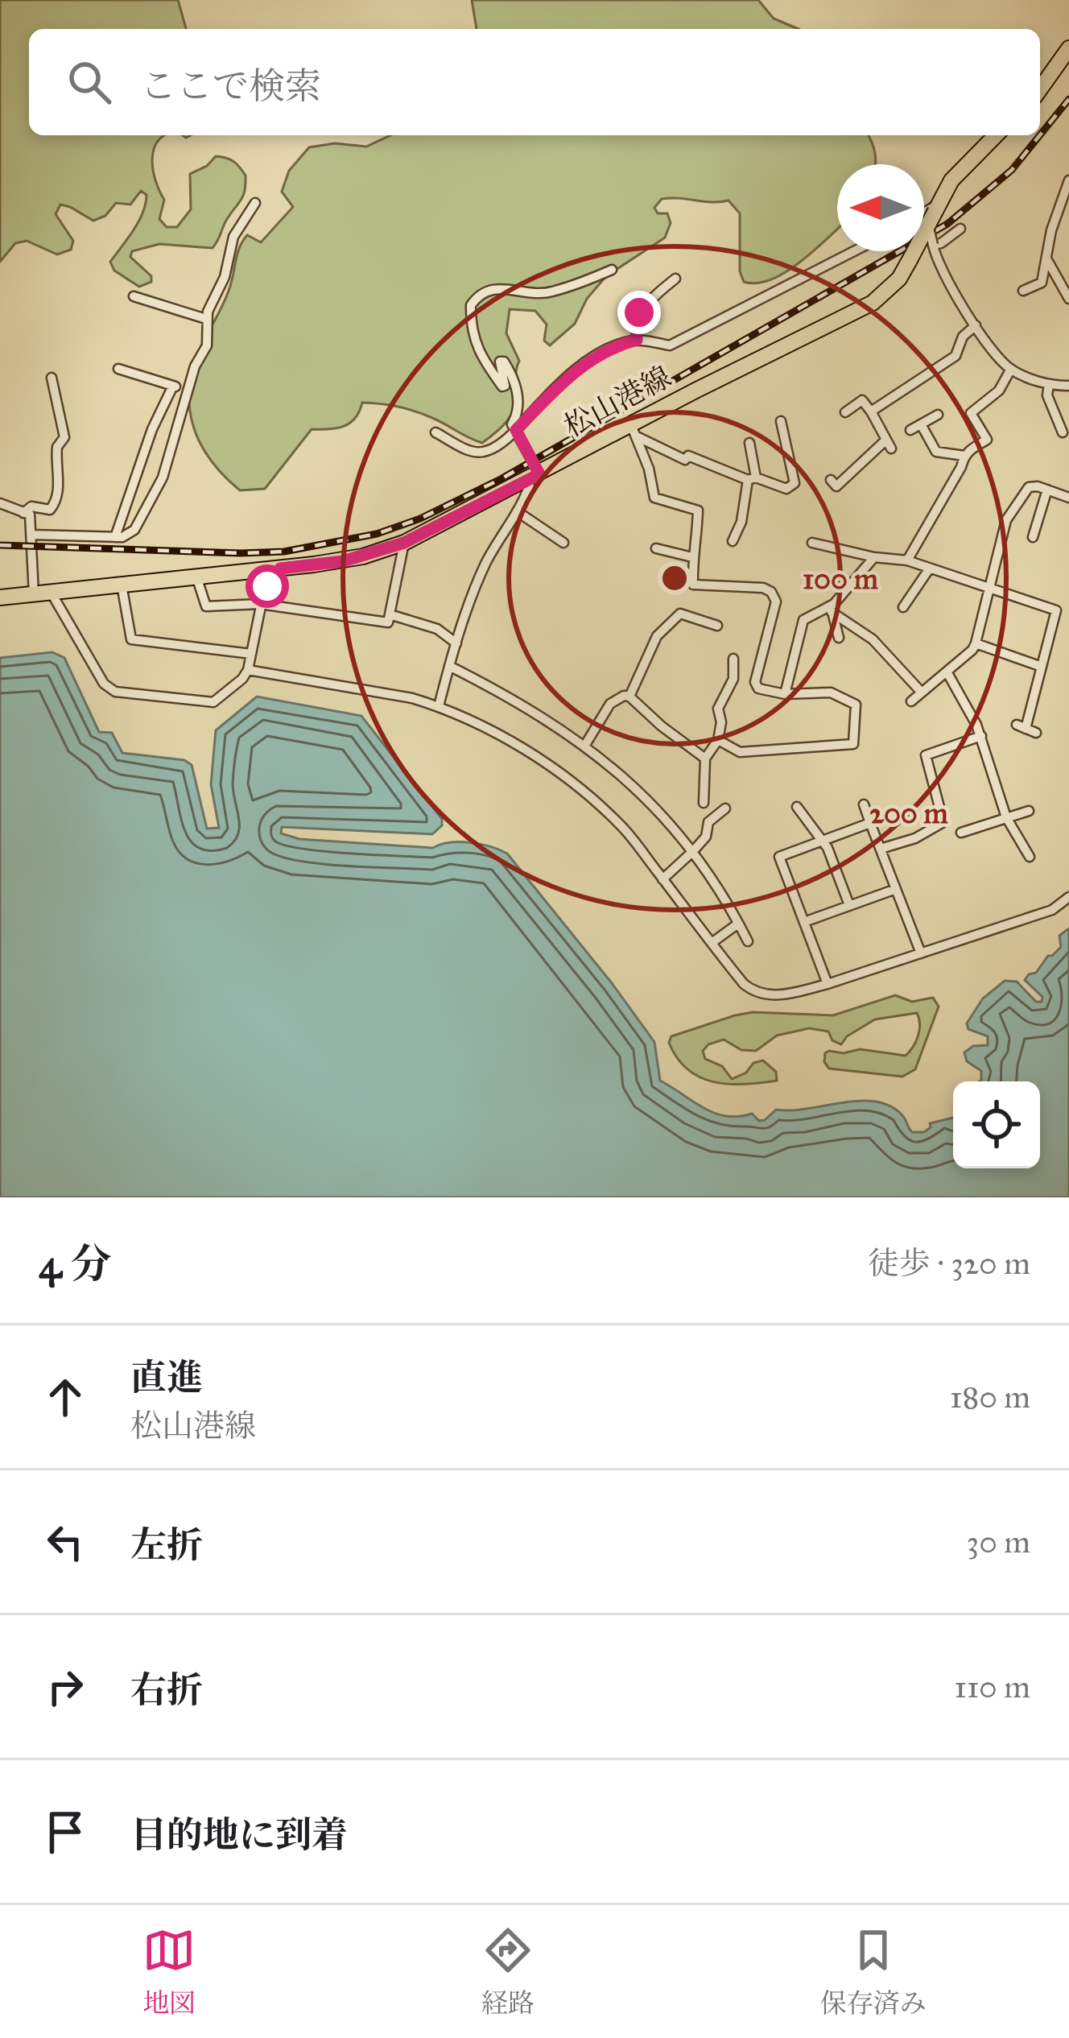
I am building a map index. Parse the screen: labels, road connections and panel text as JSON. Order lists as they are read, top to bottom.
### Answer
{
  "streets": {
    "main road": ["松山港線"]
  },
  "north": "left",
  "page": {
    "search": "ここで検索",
    "heading": ["4 分", "徒歩 · 320 m"],
    "list": [
      ["直進", "松山港線", "180 m"],
      ["左折", "30 m"],
      ["右折", "110 m"],
      "目的地に到着"
    ],
    "nav": ["地図", "経路", "保存済み"]
  },
  "rings": ["100 m", "200 m"]
}
